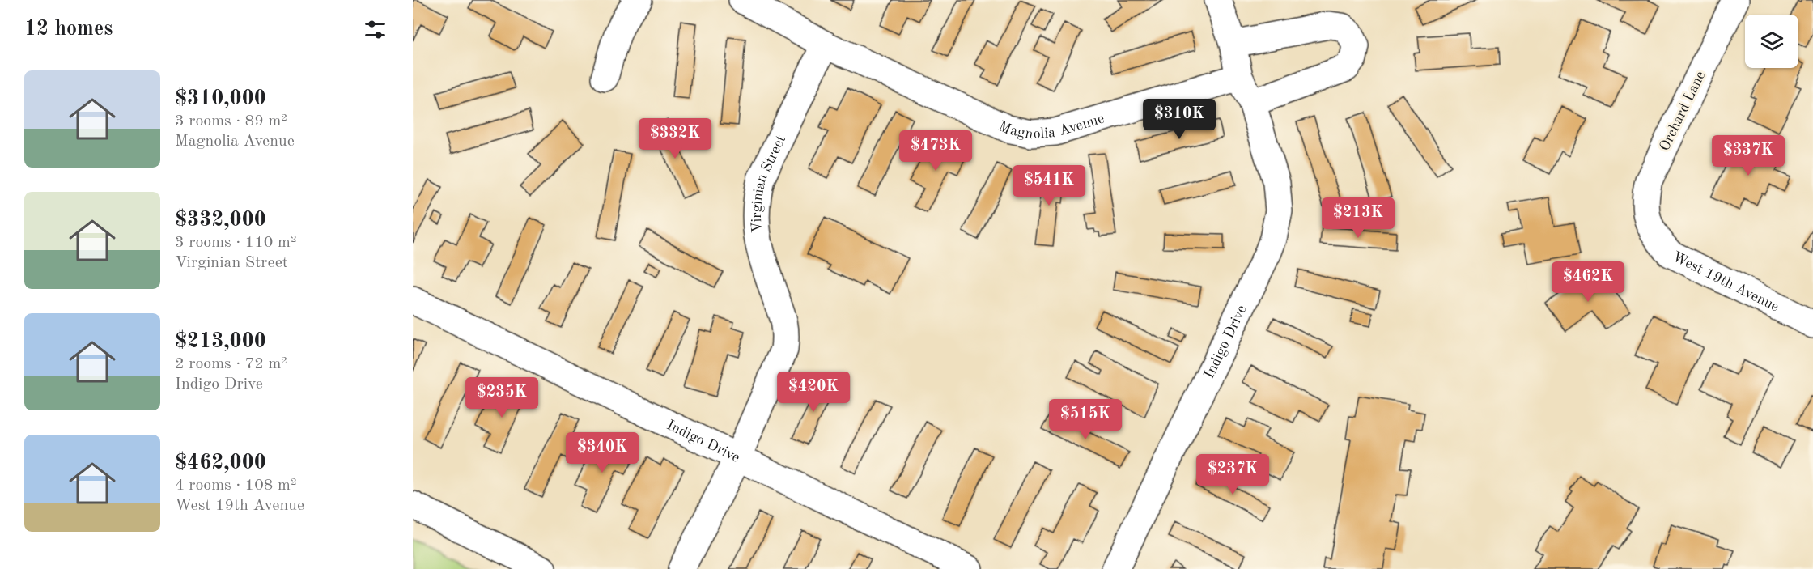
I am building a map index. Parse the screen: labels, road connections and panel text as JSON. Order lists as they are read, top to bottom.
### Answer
{
  "streets": {
    "street": [
      "Orchard Lane",
      "Magnolia Avenue",
      "Virginian Street",
      "West 19th Avenue",
      "Indigo Drive"
    ]
  },
  "crossings": [
    ["Orchard Lane", "West 19th Avenue"],
    ["Magnolia Avenue", "Virginian Street"],
    ["Magnolia Avenue", "Indigo Drive"],
    ["Virginian Street", "Indigo Drive"]
  ],
  "page": {
    "heading": "12 homes",
    "list": [
      {
        "name": "$310,000",
        "note": "3 rooms · 89 m² · Magnolia Avenue"
      },
      {
        "name": "$332,000",
        "note": "3 rooms · 110 m² · Virginian Street"
      },
      {
        "name": "$213,000",
        "note": "2 rooms · 72 m² · Indigo Drive"
      },
      {
        "name": "$462,000",
        "note": "4 rooms · 108 m² · West 19th Avenue"
      }
    ],
    "price": [
      "$310K",
      "$332K",
      "$473K",
      "$337K",
      "$541K",
      "$213K",
      "$462K",
      "$420K",
      "$235K",
      "$515K",
      "$340K",
      "$237K"
    ]
  }
}
